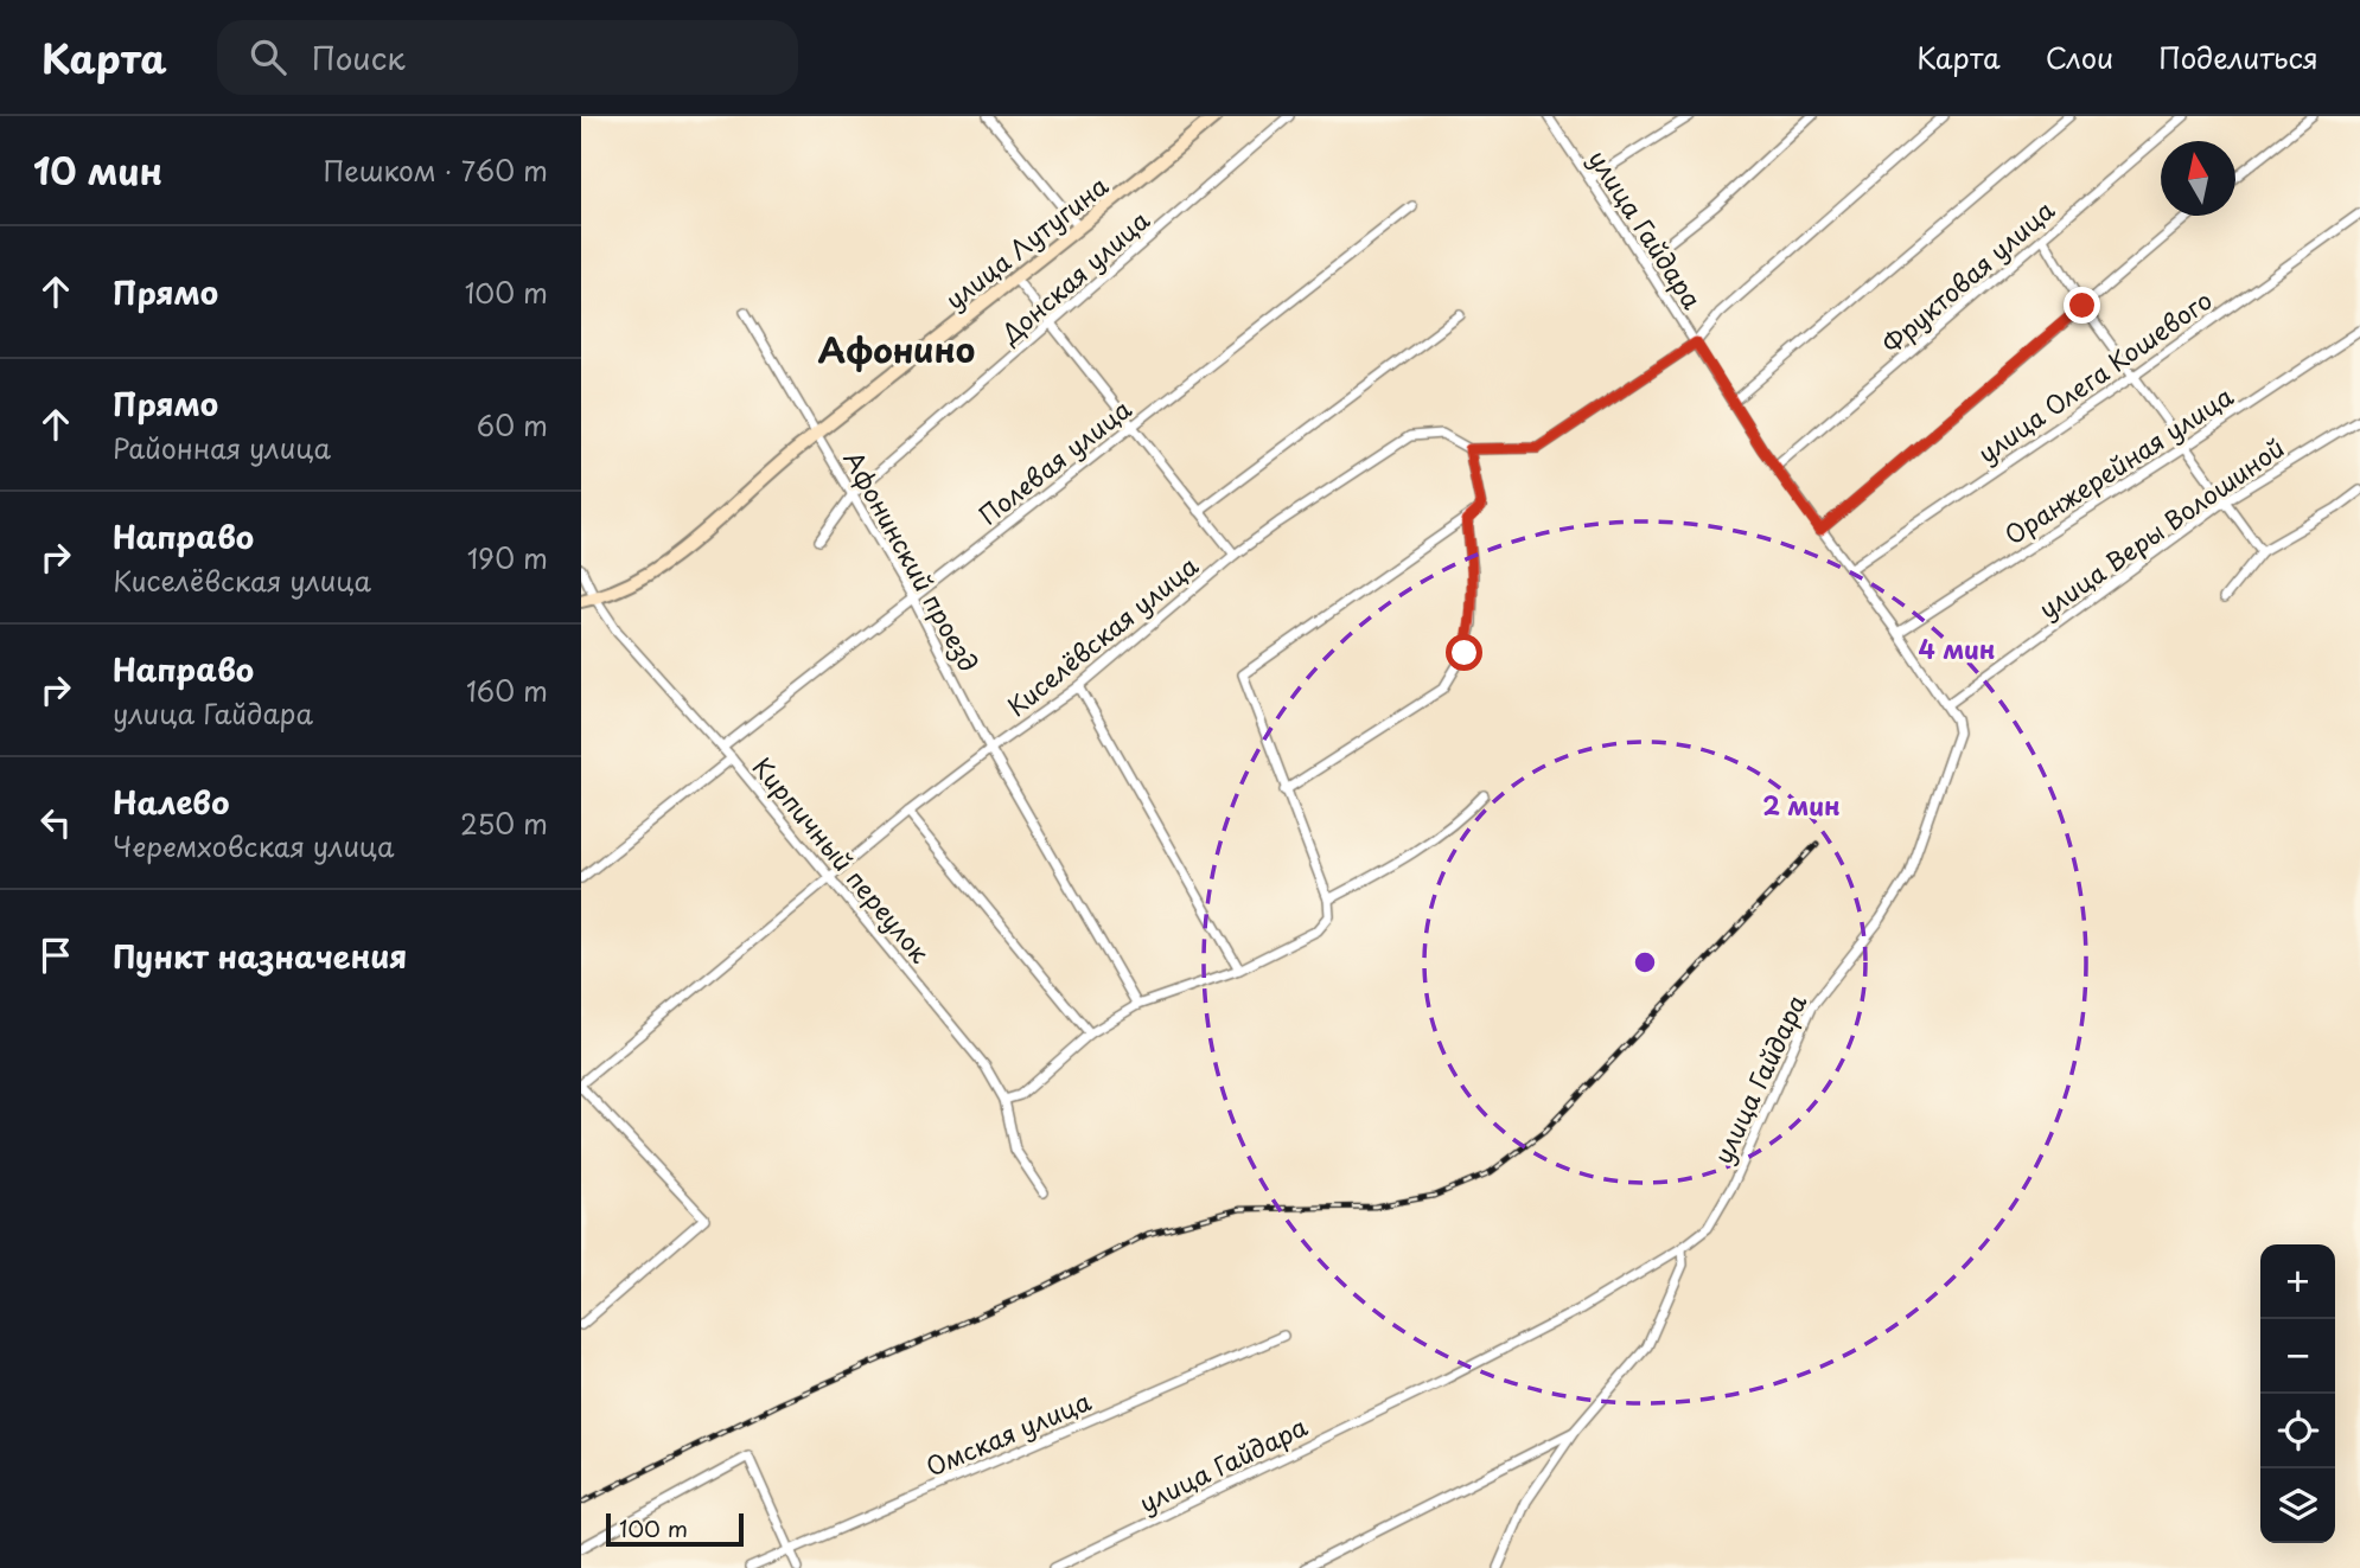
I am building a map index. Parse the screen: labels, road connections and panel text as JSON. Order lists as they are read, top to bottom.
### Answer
{
  "streets": {
    "main road": ["улица Лутугина"],
    "street": [
      "улица Гайдара",
      "Донская улица",
      "Фруктовая улица",
      "улица Олега Кошевого",
      "Полевая улица",
      "Оранжерейная улица",
      "улица Веры Волошиной",
      "Афонинский проезд",
      "Киселёвская улица",
      "Кирпичный переулок",
      "Омская улица"
    ]
  },
  "crossings": [
    ["улица Гайдара", "Фруктовая улица"],
    ["улица Гайдара", "улица Олега Кошевого"],
    ["улица Гайдара", "Оранжерейная улица"],
    ["улица Гайдара", "улица Веры Волошиной"],
    ["улица Гайдара", "Киселёвская улица"],
    ["улица Лутугина", "Афонинский проезд"],
    ["улица Лутугина", "Кирпичный переулок"],
    ["Донская улица", "Афонинский проезд"],
    ["Полевая улица", "Афонинский проезд"],
    ["Полевая улица", "Кирпичный переулок"],
    ["Афонинский проезд", "Киселёвская улица"],
    ["Киселёвская улица", "Кирпичный переулок"]
  ],
  "districts": ["Афонино"],
  "scale_bar": "100 m",
  "north": "top",
  "page": {
    "header": "Карта",
    "search": "Поиск",
    "nav": ["Карта", "Слои", "Поделиться"],
    "heading": ["10 мин", "Пешком · 760 m"],
    "list": [
      ["Прямо", "100 m"],
      ["Прямо", "Районная улица", "60 m"],
      ["Направо", "Киселёвская улица", "190 m"],
      ["Направо", "улица Гайдара", "160 m"],
      ["Налево", "Черемховская улица", "250 m"],
      "Пункт назначения"
    ],
    "map_buttons": ["+", "−"],
    "scale": "100 m"
  },
  "rings": ["4 мин", "2 мин"]
}
